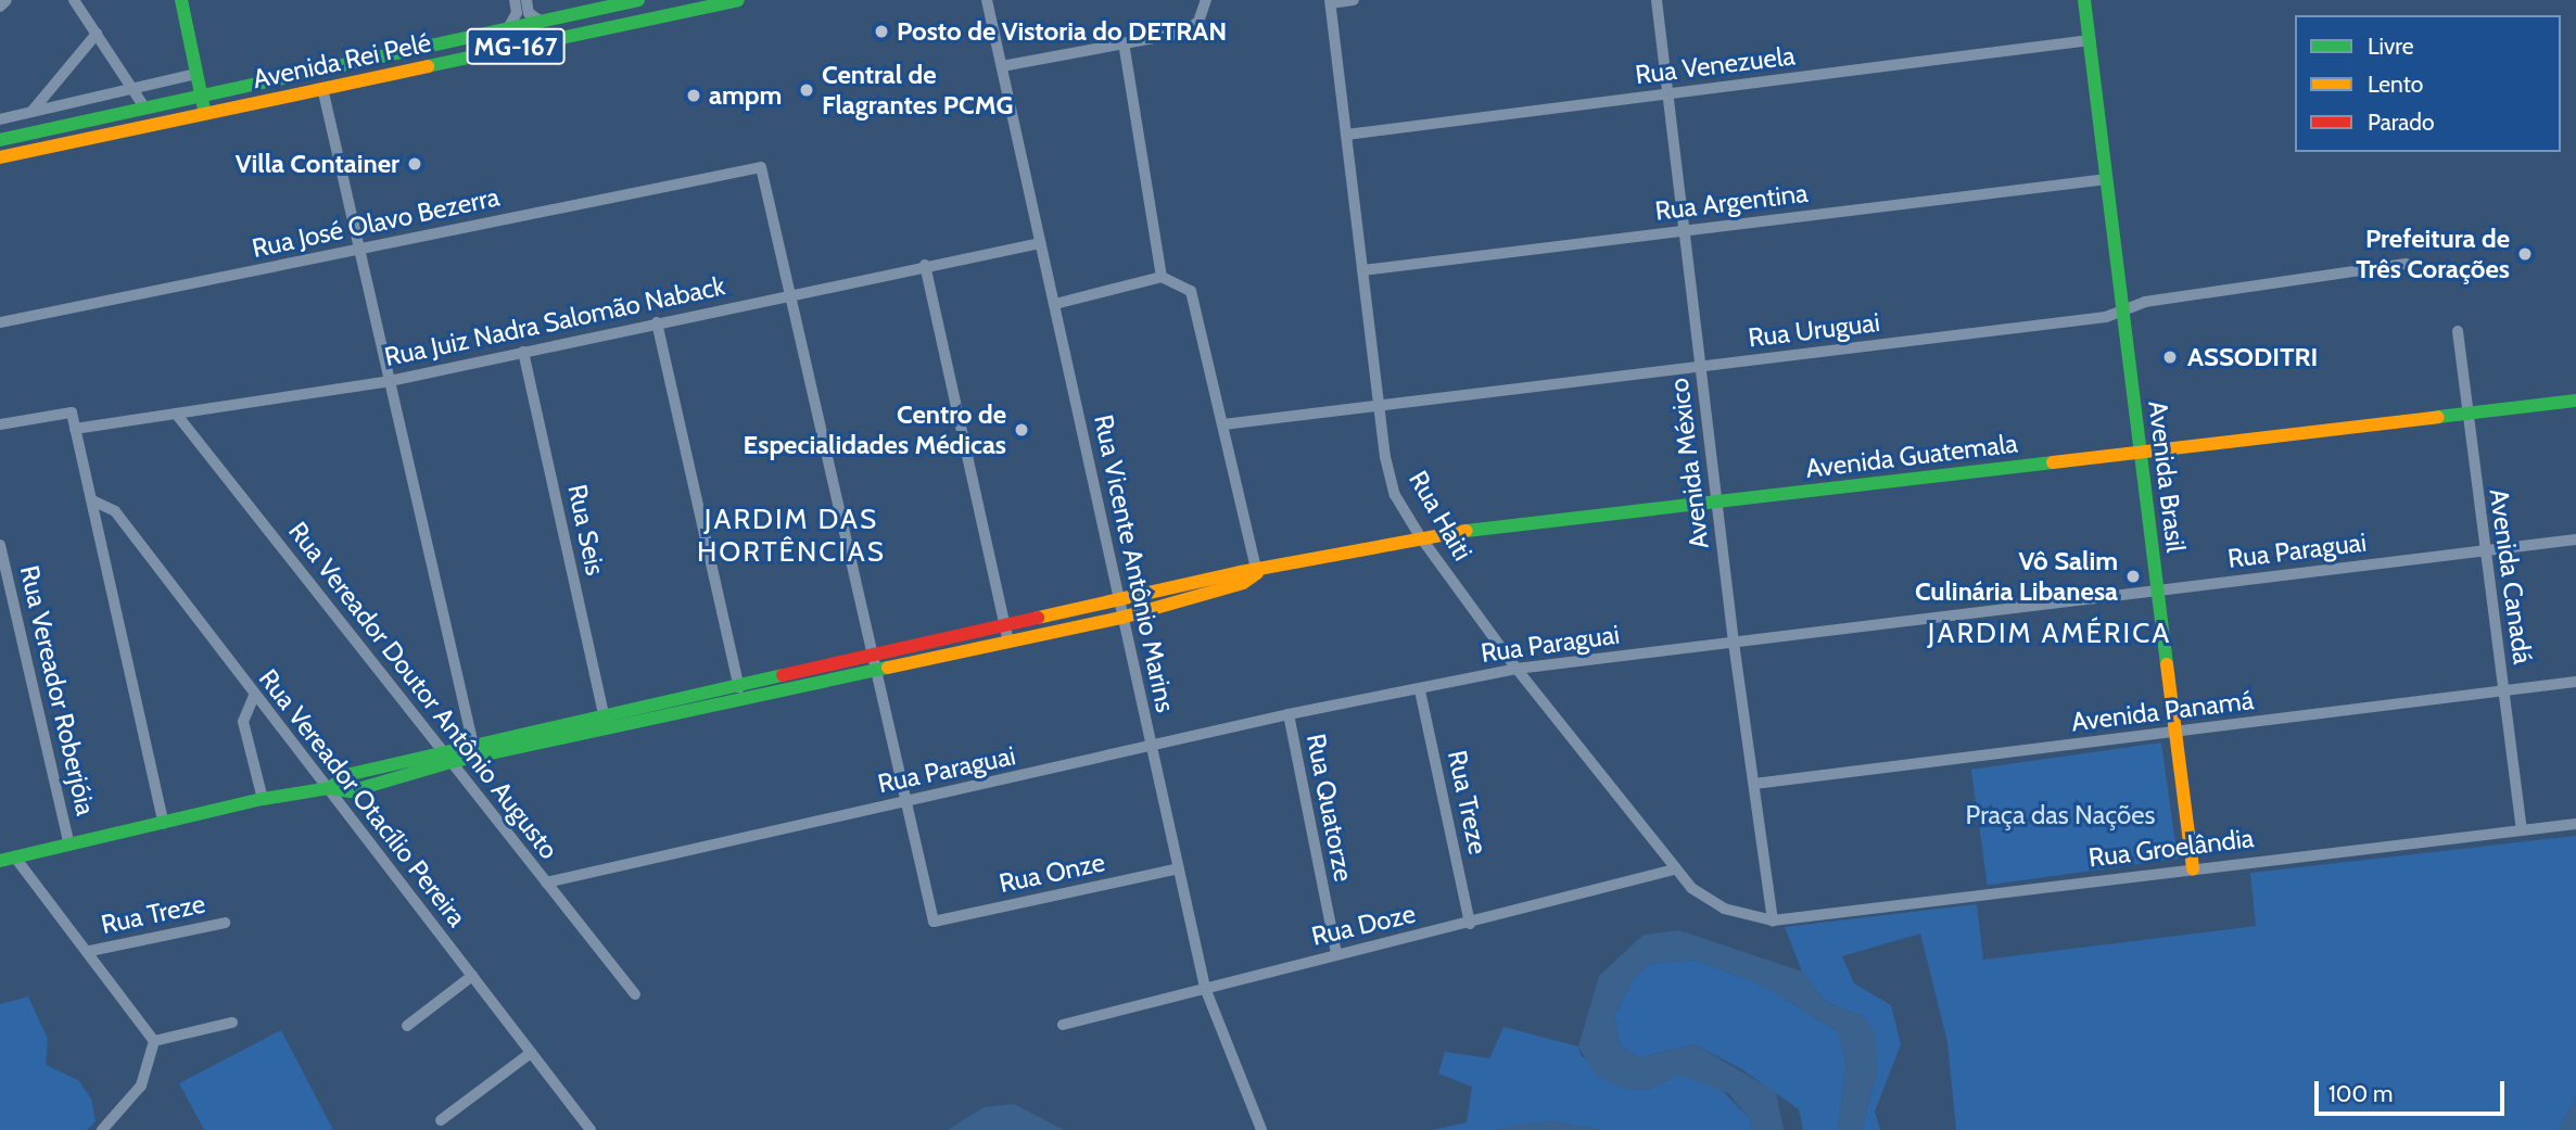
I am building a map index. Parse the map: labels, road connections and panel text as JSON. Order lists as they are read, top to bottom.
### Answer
{
  "streets": {
    "street": [
      "MG-167",
      "Avenida Rei Pelé",
      "Rua Venezuela",
      "Rua Argentina",
      "Rua José Olavo Bezerra",
      "Rua Juiz Nadra Salomão Naback",
      "Rua Uruguai",
      "Avenida Guatemala",
      "Avenida México",
      "Avenida Brasil",
      "Rua Haiti",
      "Rua Seis",
      "Rua Paraguai",
      "Rua Vicente Antônio Marins",
      "Avenida Canadá",
      "Rua Vereador Roberjóia",
      "Rua Vereador Doutor Antônio Augusto",
      "Avenida Panamá",
      "Rua Vereador Otacílio Pereira",
      "Rua Treze",
      "Rua Quatorze",
      "Rua Groelândia",
      "Rua Onze",
      "Rua Doze"
    ]
  },
  "crossings": [
    ["Rua Venezuela", "Avenida México"],
    ["Rua Venezuela", "Avenida Brasil"],
    ["Rua Venezuela", "Rua Haiti"],
    ["Rua Argentina", "Avenida México"],
    ["Rua Argentina", "Avenida Brasil"],
    ["Rua Argentina", "Rua Haiti"],
    ["Rua José Olavo Bezerra", "Rua Juiz Nadra Salomão Naback"],
    ["Rua Juiz Nadra Salomão Naback", "Rua Seis"],
    ["Rua Juiz Nadra Salomão Naback", "Rua Vicente Antônio Marins"],
    ["Rua Juiz Nadra Salomão Naback", "Rua Vereador Doutor Antônio Augusto"],
    ["Rua Uruguai", "Avenida México"],
    ["Rua Uruguai", "Avenida Brasil"],
    ["Rua Uruguai", "Rua Haiti"],
    ["Avenida Guatemala", "Avenida México"],
    ["Avenida Guatemala", "Avenida Brasil"],
    ["Avenida Guatemala", "Rua Haiti"],
    ["Avenida Guatemala", "Rua Vicente Antônio Marins"],
    ["Avenida Guatemala", "Avenida Canadá"],
    ["Avenida México", "Rua Haiti"],
    ["Avenida México", "Rua Paraguai"],
    ["Avenida México", "Avenida Panamá"],
    ["Avenida México", "Rua Groelândia"],
    ["Avenida Brasil", "Rua Paraguai"],
    ["Avenida Brasil", "Avenida Panamá"],
    ["Avenida Brasil", "Rua Groelândia"],
    ["Rua Haiti", "Rua Paraguai"],
    ["Rua Haiti", "Rua Groelândia"],
    ["Rua Haiti", "Rua Doze"],
    ["Rua Paraguai", "Rua Vicente Antônio Marins"],
    ["Rua Paraguai", "Avenida Canadá"],
    ["Rua Paraguai", "Rua Vereador Doutor Antônio Augusto"],
    ["Rua Paraguai", "Rua Treze"],
    ["Rua Paraguai", "Rua Quatorze"],
    ["Rua Paraguai", "Rua Onze"],
    ["Rua Vicente Antônio Marins", "Rua Onze"],
    ["Rua Vicente Antônio Marins", "Rua Doze"],
    ["Avenida Canadá", "Avenida Panamá"],
    ["Avenida Canadá", "Rua Groelândia"],
    ["Rua Treze", "Rua Doze"],
    ["Rua Quatorze", "Rua Doze"]
  ],
  "districts": ["JARDIM DAS HORTÊNCIAS", "JARDIM AMÉRICA"],
  "parks": ["Praça das Nações"],
  "places": [
    "Posto de Vistoria do DETRAN",
    "Central de Flagrantes PCMG",
    "ampm",
    "Villa Container",
    "Prefeitura de Três Corações",
    "ASSODITRI",
    "Centro de Especialidades Médicas",
    "Vô Salim Culinária Libanesa"
  ],
  "legend": ["Livre", "Lento", "Parado"],
  "scale_bar": "100 m"
}
